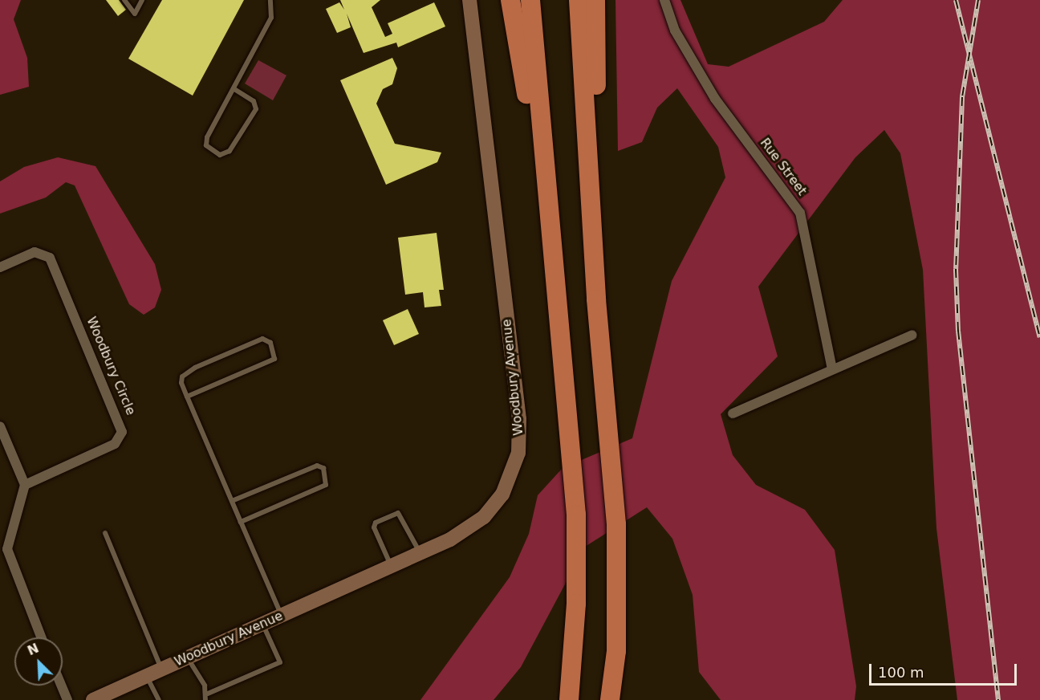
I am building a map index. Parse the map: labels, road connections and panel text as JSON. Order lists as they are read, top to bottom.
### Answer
{
  "streets": {
    "main road": ["Woodbury Avenue"],
    "street": ["Rue Street", "Woodbury Circle"]
  },
  "scale_bar": "100 m",
  "north": "top left"
}
